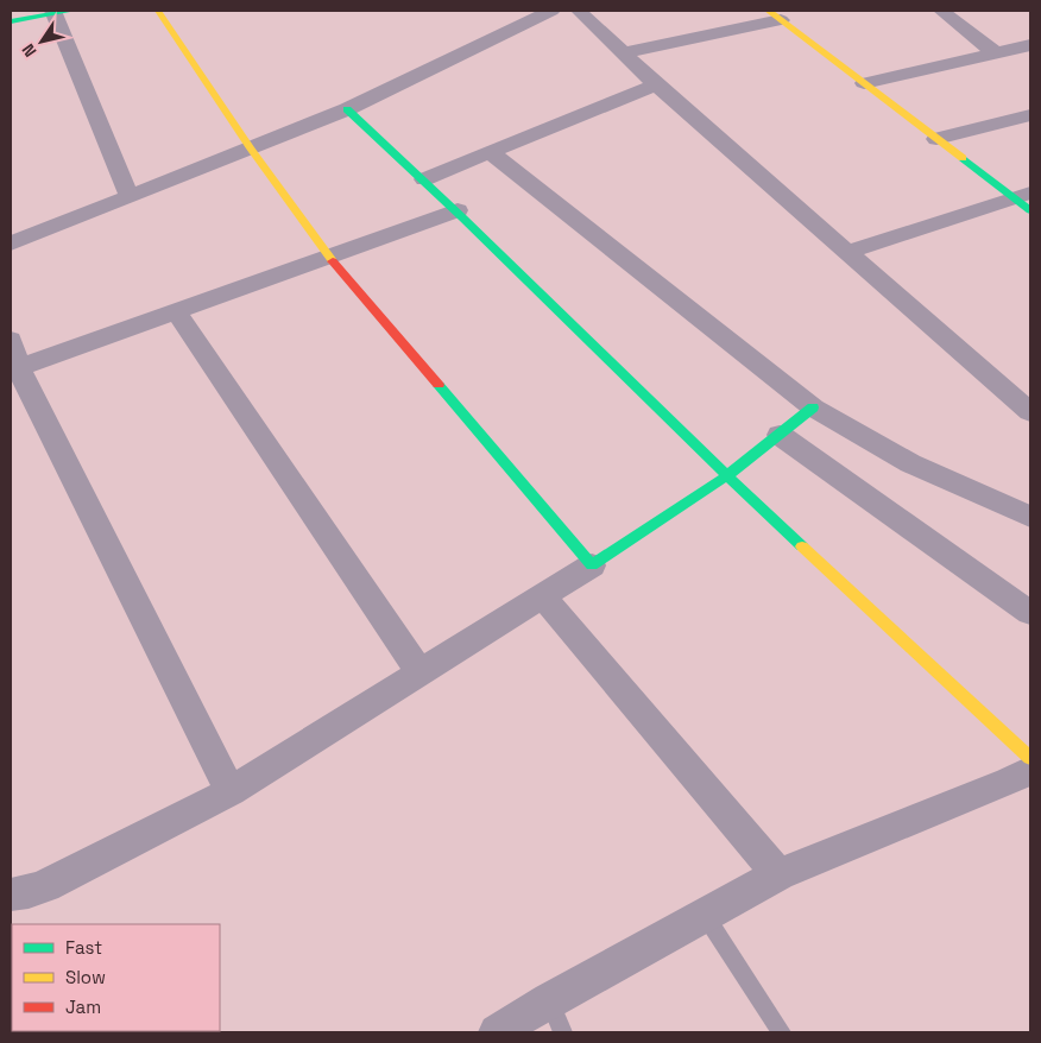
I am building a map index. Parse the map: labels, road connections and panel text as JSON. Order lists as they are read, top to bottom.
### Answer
{
  "legend": ["Fast", "Slow", "Jam"],
  "north": "bottom left"
}
